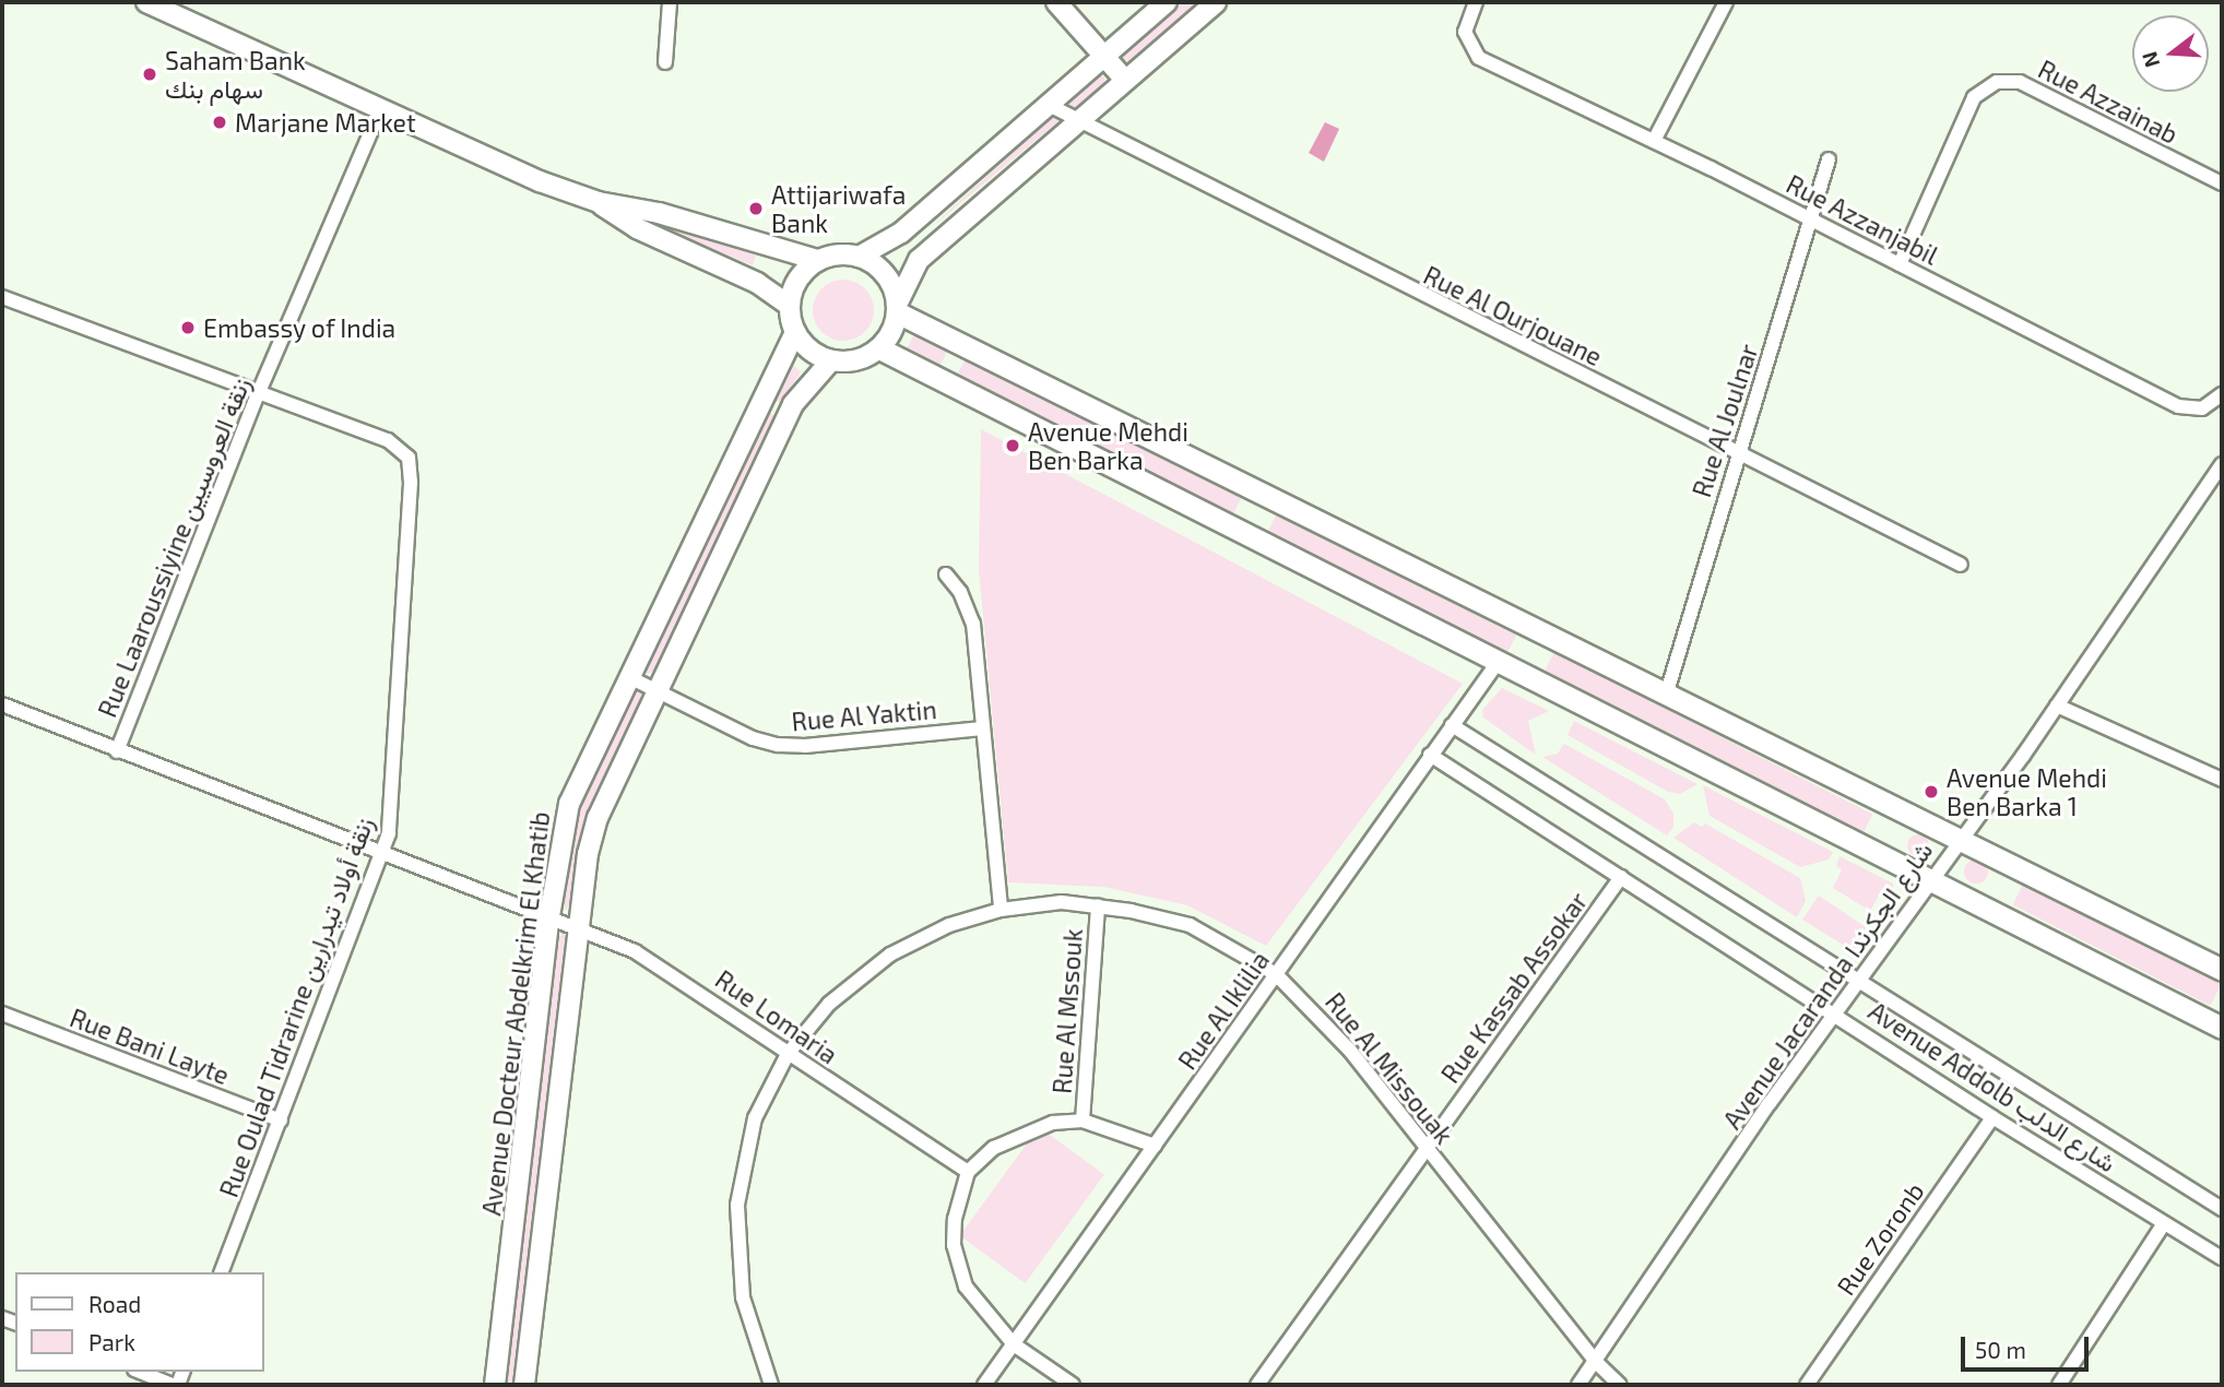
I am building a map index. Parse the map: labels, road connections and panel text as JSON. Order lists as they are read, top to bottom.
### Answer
{
  "streets": {
    "main road": ["Avenue Docteur Abdelkrim El Khatib"],
    "street": [
      "Rue Azzainab",
      "Rue Azzanjabil",
      "Rue Al Ourjouane",
      "Rue Al Joulnar",
      "Rue Laaroussiyine زنقة العروسيين",
      "Rue Al Yaktin",
      "Avenue Jacaranda شارع الجكرندا",
      "Rue Kassab Assokar",
      "Rue Oulad Tidrarine زنقة أولاد تيدرارين",
      "Rue Al Iklilia",
      "Rue Al Mssouk",
      "Rue Lomaria",
      "Rue Bani Layte",
      "Rue Al Missouak",
      "Avenue Addolb شارع الدلب",
      "Rue Zoronb"
    ]
  },
  "crossings": [
    ["Rue Azzainab", "Rue Azzanjabil"],
    ["Rue Azzanjabil", "Rue Al Joulnar"],
    ["Rue Al Ourjouane", "Rue Al Joulnar"],
    ["Rue Laaroussiyine زنقة العروسيين", "Rue Oulad Tidrarine زنقة أولاد تيدرارين"],
    ["Rue Laaroussiyine زنقة العروسيين", "Rue Lomaria"],
    ["Rue Al Yaktin", "Avenue Docteur Abdelkrim El Khatib"],
    ["Avenue Jacaranda شارع الجكرندا", "Rue Al Missouak"],
    ["Avenue Jacaranda شارع الجكرندا", "Avenue Addolb شارع الدلب"],
    ["Rue Kassab Assokar", "Rue Al Missouak"],
    ["Rue Kassab Assokar", "Avenue Addolb شارع الدلب"],
    ["Rue Oulad Tidrarine زنقة أولاد تيدرارين", "Rue Lomaria"],
    ["Rue Oulad Tidrarine زنقة أولاد تيدرارين", "Rue Bani Layte"],
    ["Rue Al Iklilia", "Rue Al Missouak"],
    ["Rue Al Iklilia", "Avenue Addolb شارع الدلب"],
    ["Rue Al Mssouk", "Rue Al Missouak"],
    ["Avenue Docteur Abdelkrim El Khatib", "Rue Lomaria"],
    ["Rue Lomaria", "Rue Al Missouak"],
    ["Avenue Addolb شارع الدلب", "Rue Zoronb"]
  ],
  "places": [
    "Saham Bank سهام بنك",
    "Marjane Market",
    "Attijariwafa Bank",
    "Embassy of India",
    "Avenue Mehdi Ben Barka",
    "Avenue Mehdi Ben Barka 1"
  ],
  "legend": ["Road", "Park"],
  "scale_bar": "50 m",
  "north": "left"
}
